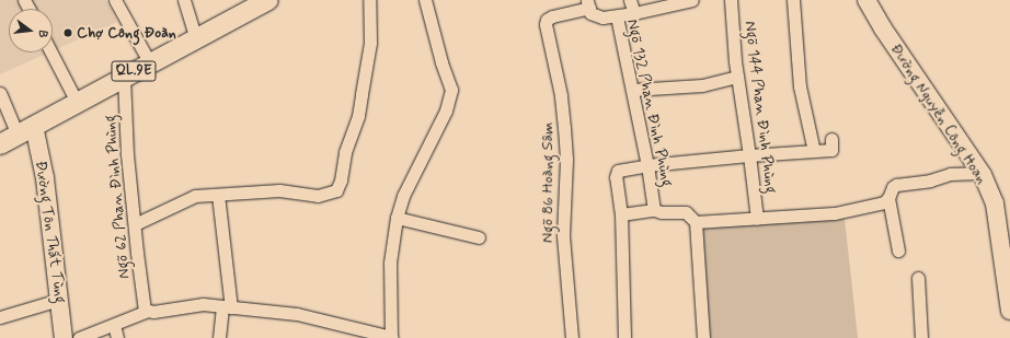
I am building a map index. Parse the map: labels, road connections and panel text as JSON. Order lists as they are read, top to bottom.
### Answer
{
  "streets": {
    "main road": ["QL.9E", "Đường Nguyễn Công Hoan", "Đường Tôn Thất Tùng"],
    "street": [
      "Ngõ 132 Phan Đình Phùng",
      "Ngõ 144 Phan Đình Phùng",
      "Ngõ 86 Hoàng Sâm",
      "Ngõ 62 Phan Đình Phùng"
    ]
  },
  "crossings": [
    ["QL.9E", "Ngõ 62 Phan Đình Phùng"],
    ["QL.9E", "Đường Tôn Thất Tùng"],
    ["Ngõ 132 Phan Đình Phùng", "Ngõ 86 Hoàng Sâm"]
  ],
  "places": ["Chợ Công Đoàn"],
  "north": "right"
}
